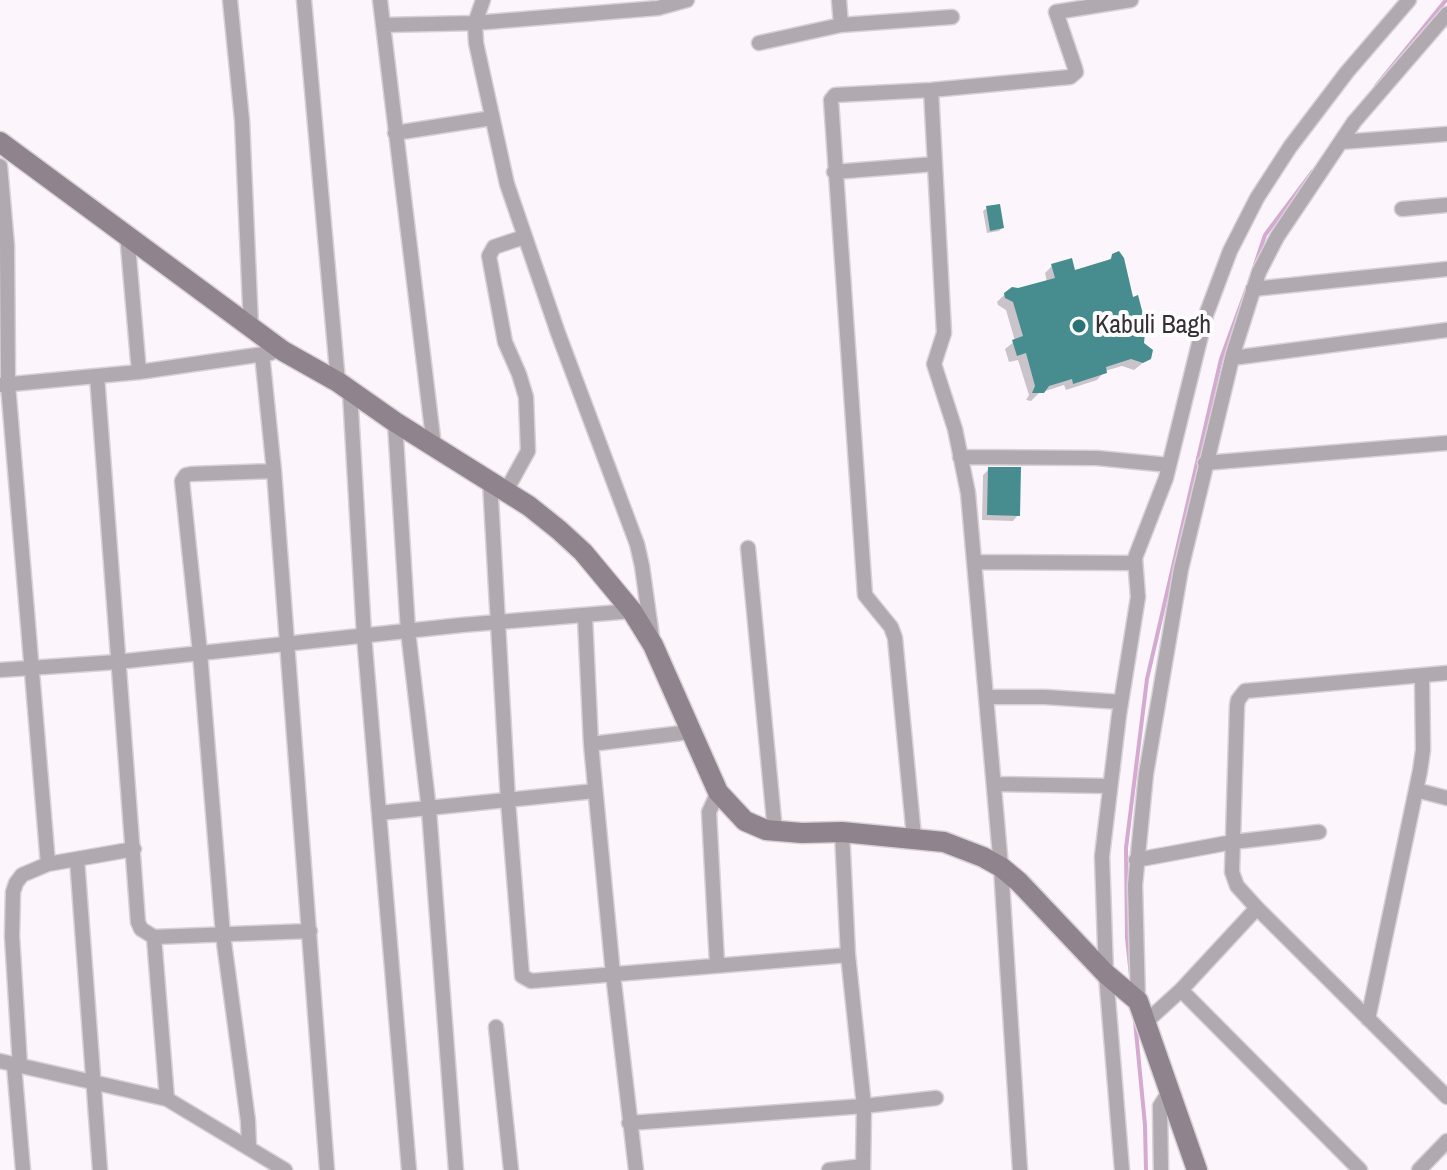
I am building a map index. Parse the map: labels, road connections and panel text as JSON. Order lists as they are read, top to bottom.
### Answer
{
  "places": ["Kabuli Bagh"]
}
